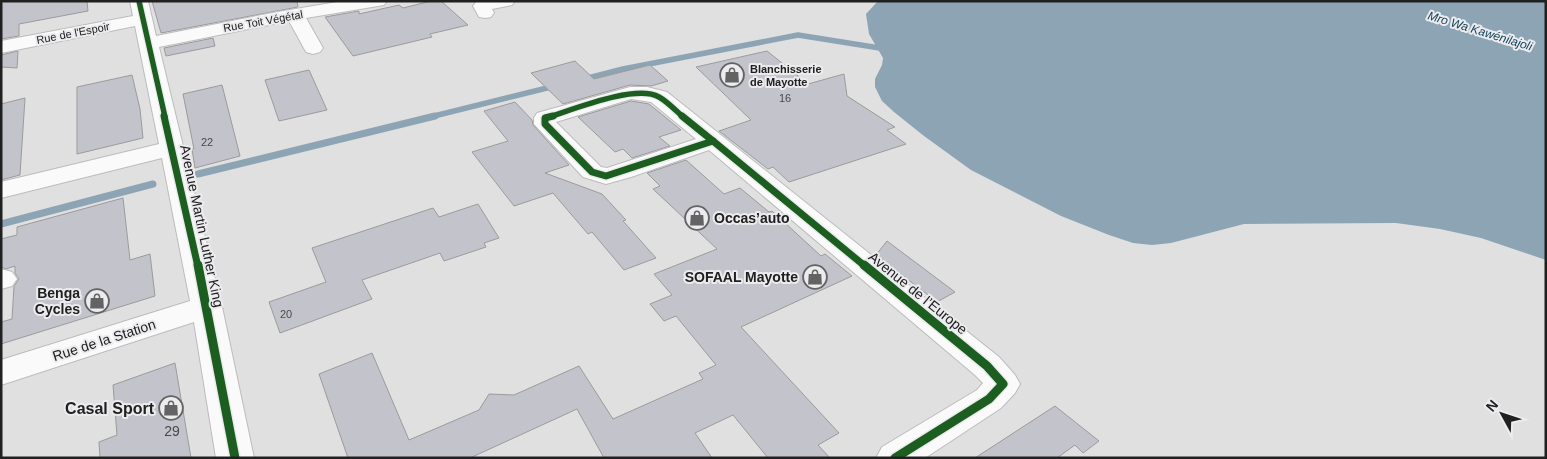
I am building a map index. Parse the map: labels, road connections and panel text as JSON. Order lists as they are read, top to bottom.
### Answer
{
  "streets": {
    "street": [
      "Rue Toit Végétal",
      "Rue de l'Espoir",
      "Avenue Martin Luther King",
      "Avenue de l’Europe",
      "Rue de la Station"
    ]
  },
  "crossings": [
    ["Rue Toit Végétal", "Avenue Martin Luther King"],
    ["Rue de l'Espoir", "Avenue Martin Luther King"],
    ["Avenue Martin Luther King", "Rue de la Station"]
  ],
  "water": ["Mro Wa Kawénilajoli"],
  "places": {
    "shop": [
      "Blanchisserie de Mayotte",
      "Occas’auto",
      "SOFAAL Mayotte",
      "Benga Cycles",
      "Casal Sport"
    ]
  },
  "house_numbers": [
    "16",
    "22",
    "20",
    "29"
  ],
  "north": "top left"
}
